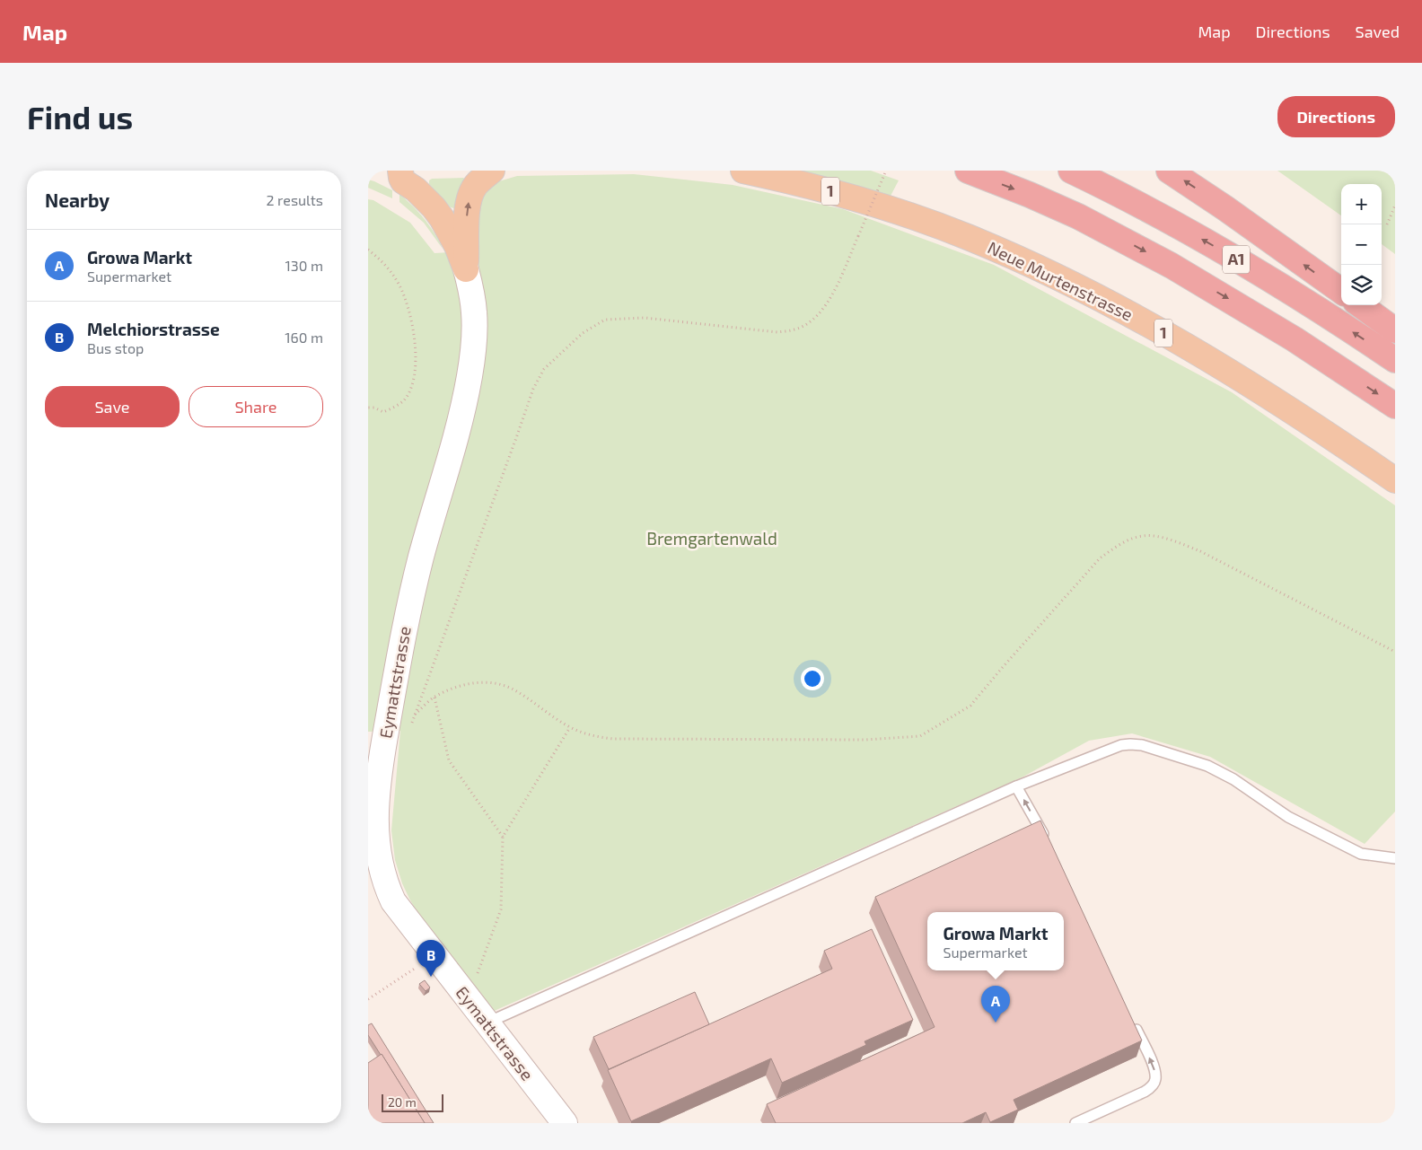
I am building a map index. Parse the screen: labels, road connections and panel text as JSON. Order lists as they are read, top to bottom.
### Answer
{
  "streets": {
    "highway": ["A1"],
    "main road": ["1", "Neue Murtenstrasse"],
    "street": ["Eymattstrasse"]
  },
  "parks": ["Bremgartenwald"],
  "scale_bar": "20 m",
  "page": {
    "header": "Map",
    "nav": ["Map", "Directions", "Saved"],
    "buttons": [
      "Directions",
      ["Save", "Share"]
    ],
    "title": "Find us",
    "heading": ["Nearby", "2 results"],
    "map_buttons": ["+", "−"],
    "list": [
      {
        "mark": "A",
        "name": "Growa Markt",
        "note": "Supermarket",
        "value": "130 m"
      },
      {
        "mark": "B",
        "name": "Melchiorstrasse",
        "note": "Bus stop",
        "value": "160 m"
      }
    ],
    "popup": ["Growa Markt", "Supermarket"],
    "pins": ["B", "A"],
    "scale": "20 m"
  }
}
